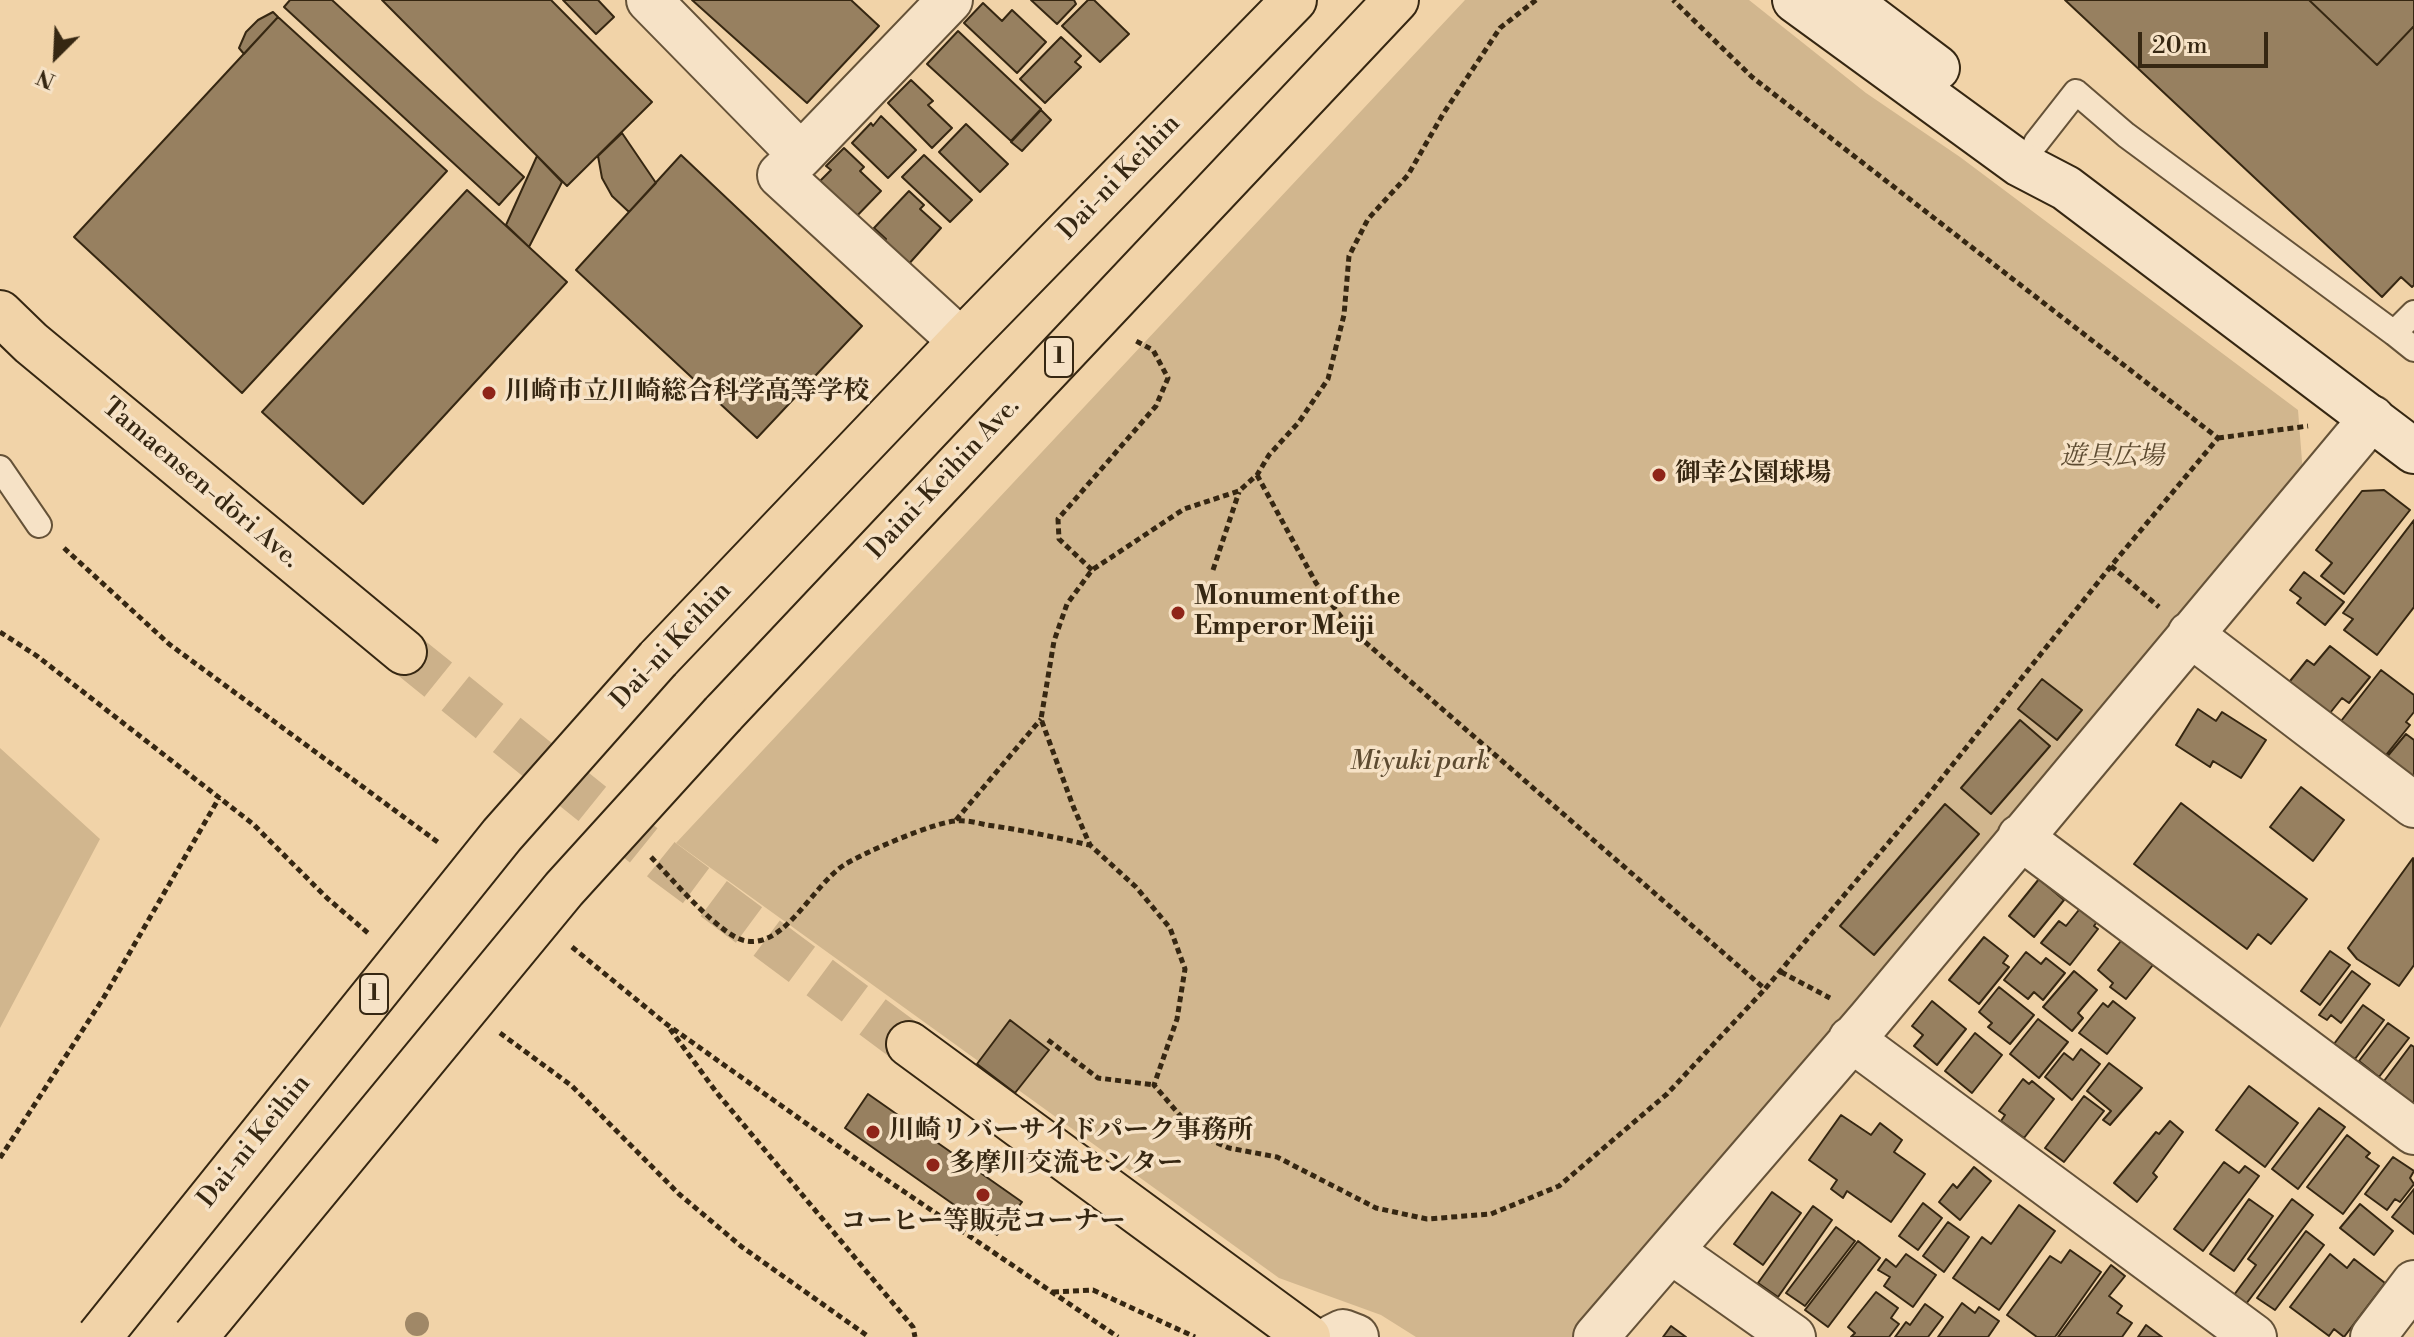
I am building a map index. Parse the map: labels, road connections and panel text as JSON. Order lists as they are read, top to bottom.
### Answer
{
  "streets": {
    "main road": [
      "Dai-ni Keihin",
      "1",
      "Daini-Keihin Ave.",
      "Tamaensen-dōri Ave."
    ]
  },
  "parks": ["遊具広場", "Miyuki park"],
  "places": [
    "川崎市立川崎総合科学高等学校",
    "御幸公園球場",
    "Monument of the Emperor Meiji",
    "川崎リバーサイドパーク事務所",
    "多摩川交流センター",
    "コーヒー等販売コーナー"
  ],
  "scale_bar": "20 m",
  "north": "bottom left"
}
